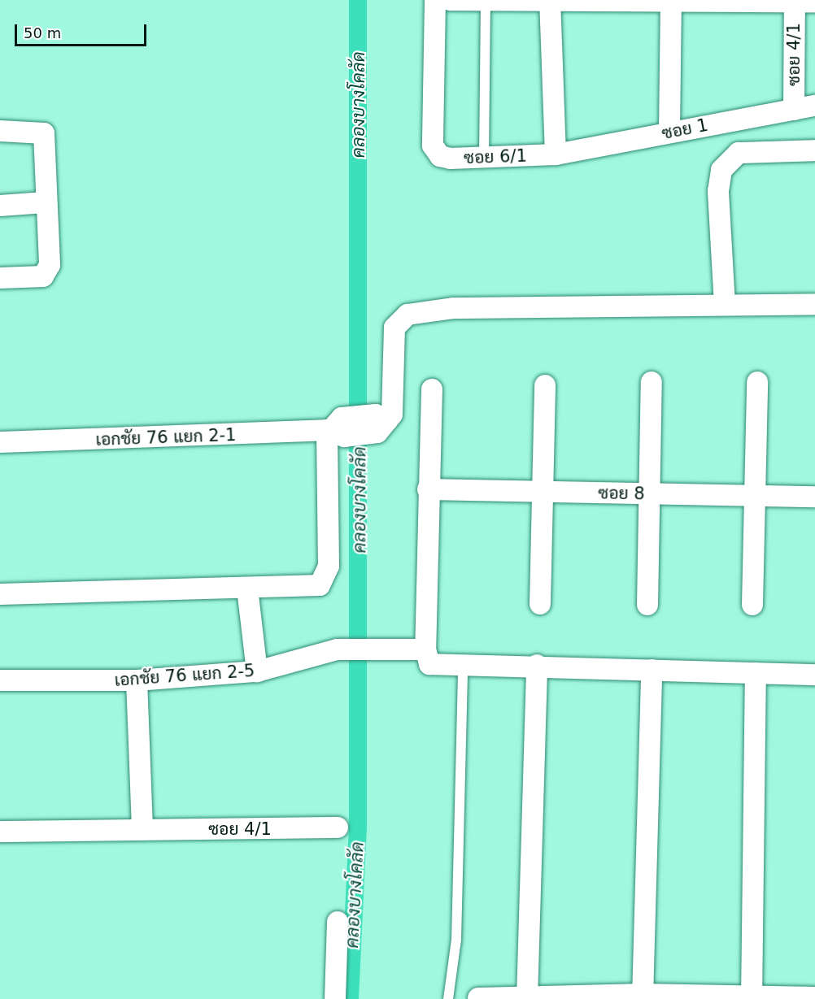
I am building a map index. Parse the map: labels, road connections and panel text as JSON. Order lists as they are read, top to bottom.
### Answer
{
  "streets": {
    "street": [
      "ซอย 4/1",
      "ซอย 1",
      "ซอย 6/1",
      "เอกชัย 76 แยก 2-1",
      "ซอย 8",
      "เอกชัย 76 แยก 2-5"
    ]
  },
  "crossings": [
    ["ซอย 4/1", "ซอย 1"],
    ["ซอย 1", "ซอย 6/1"]
  ],
  "water": ["คลองบางโคลัด"],
  "scale_bar": "50 m"
}
